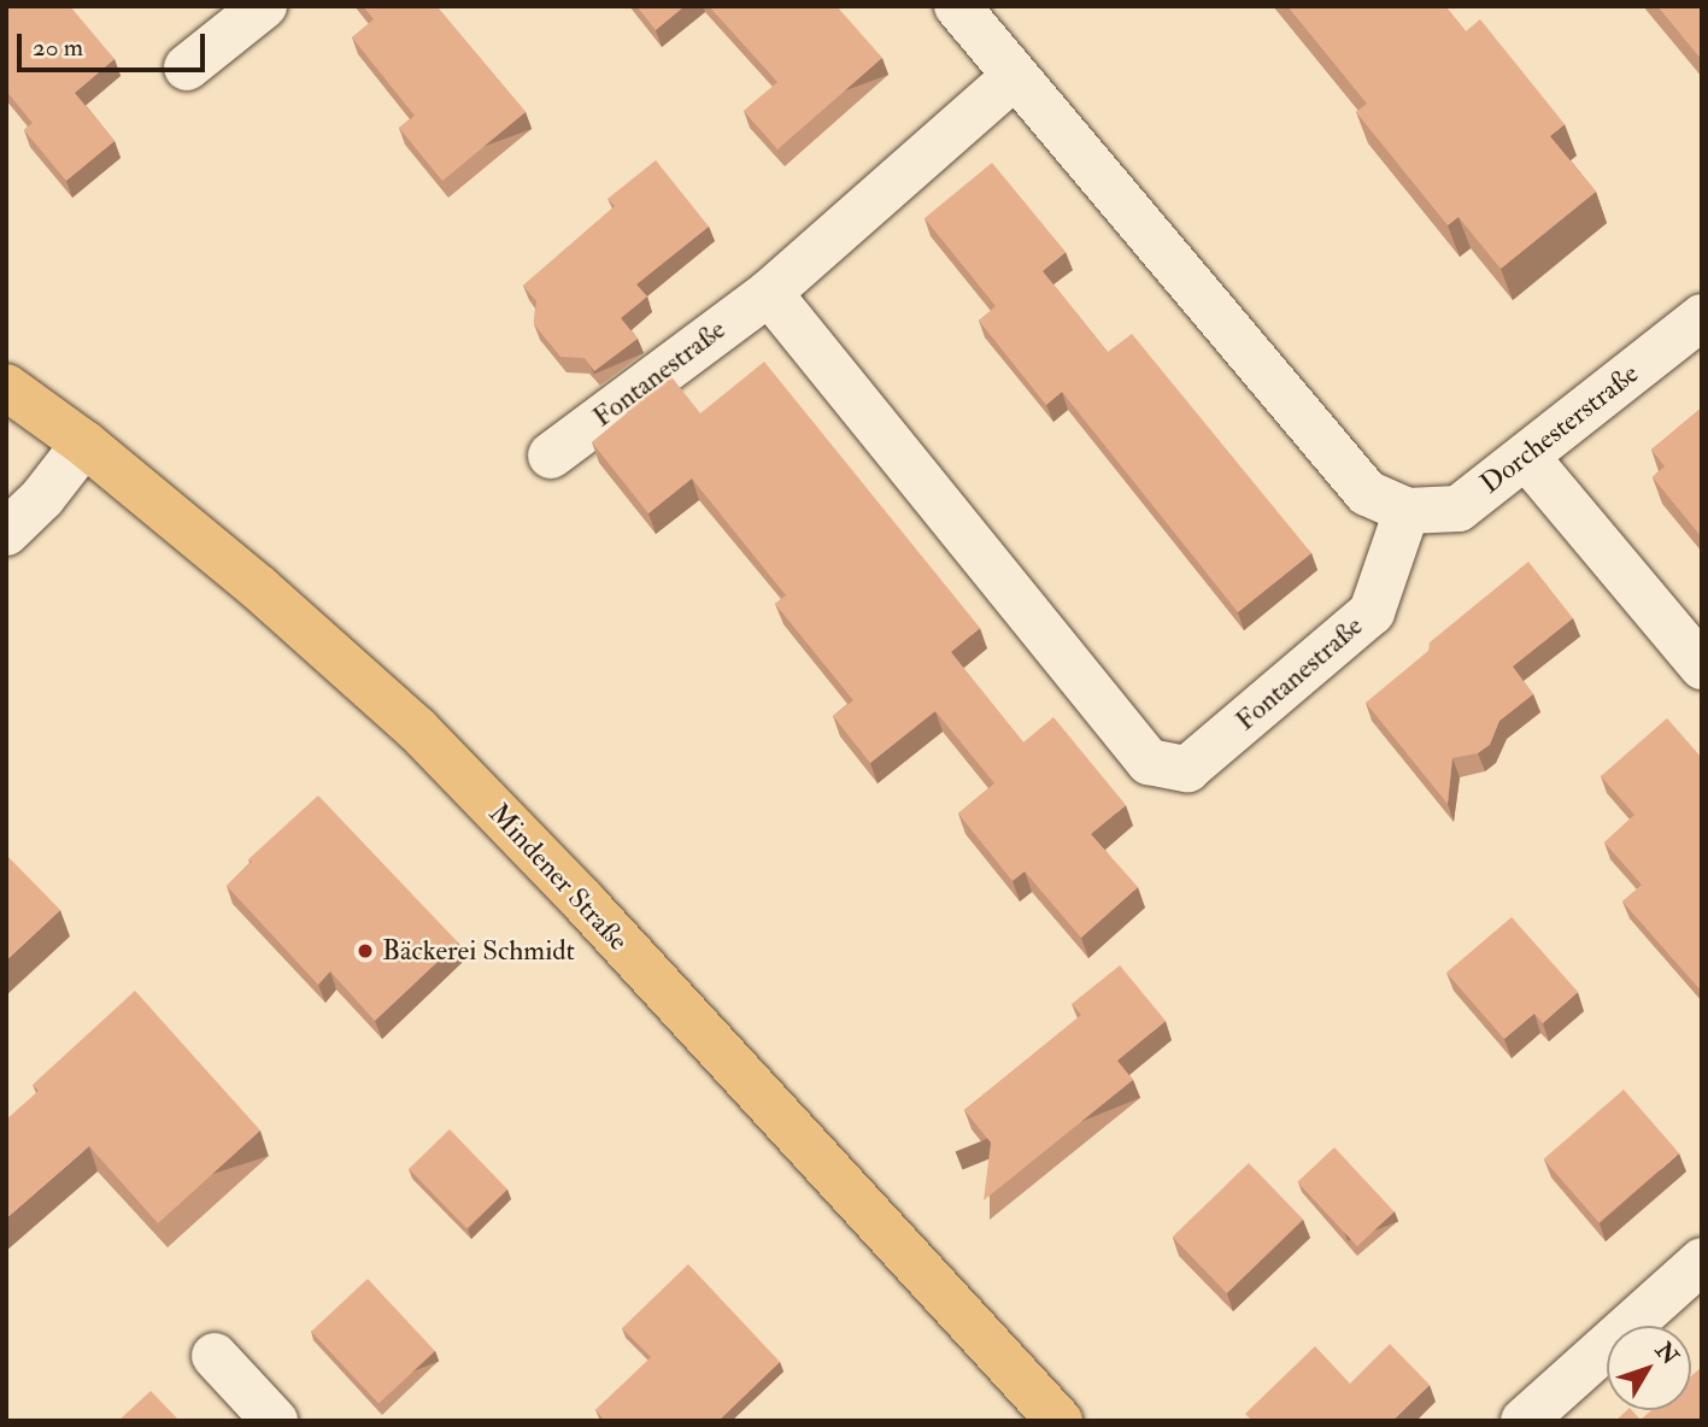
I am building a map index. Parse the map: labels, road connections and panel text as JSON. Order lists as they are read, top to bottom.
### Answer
{
  "streets": {
    "main road": ["Mindener Straße"],
    "street": ["Fontanestraße", "Dorchesterstraße"]
  },
  "crossings": [
    ["Fontanestraße", "Dorchesterstraße"]
  ],
  "places": ["Bäckerei Schmidt"],
  "scale_bar": "20 m",
  "north": "top right"
}
